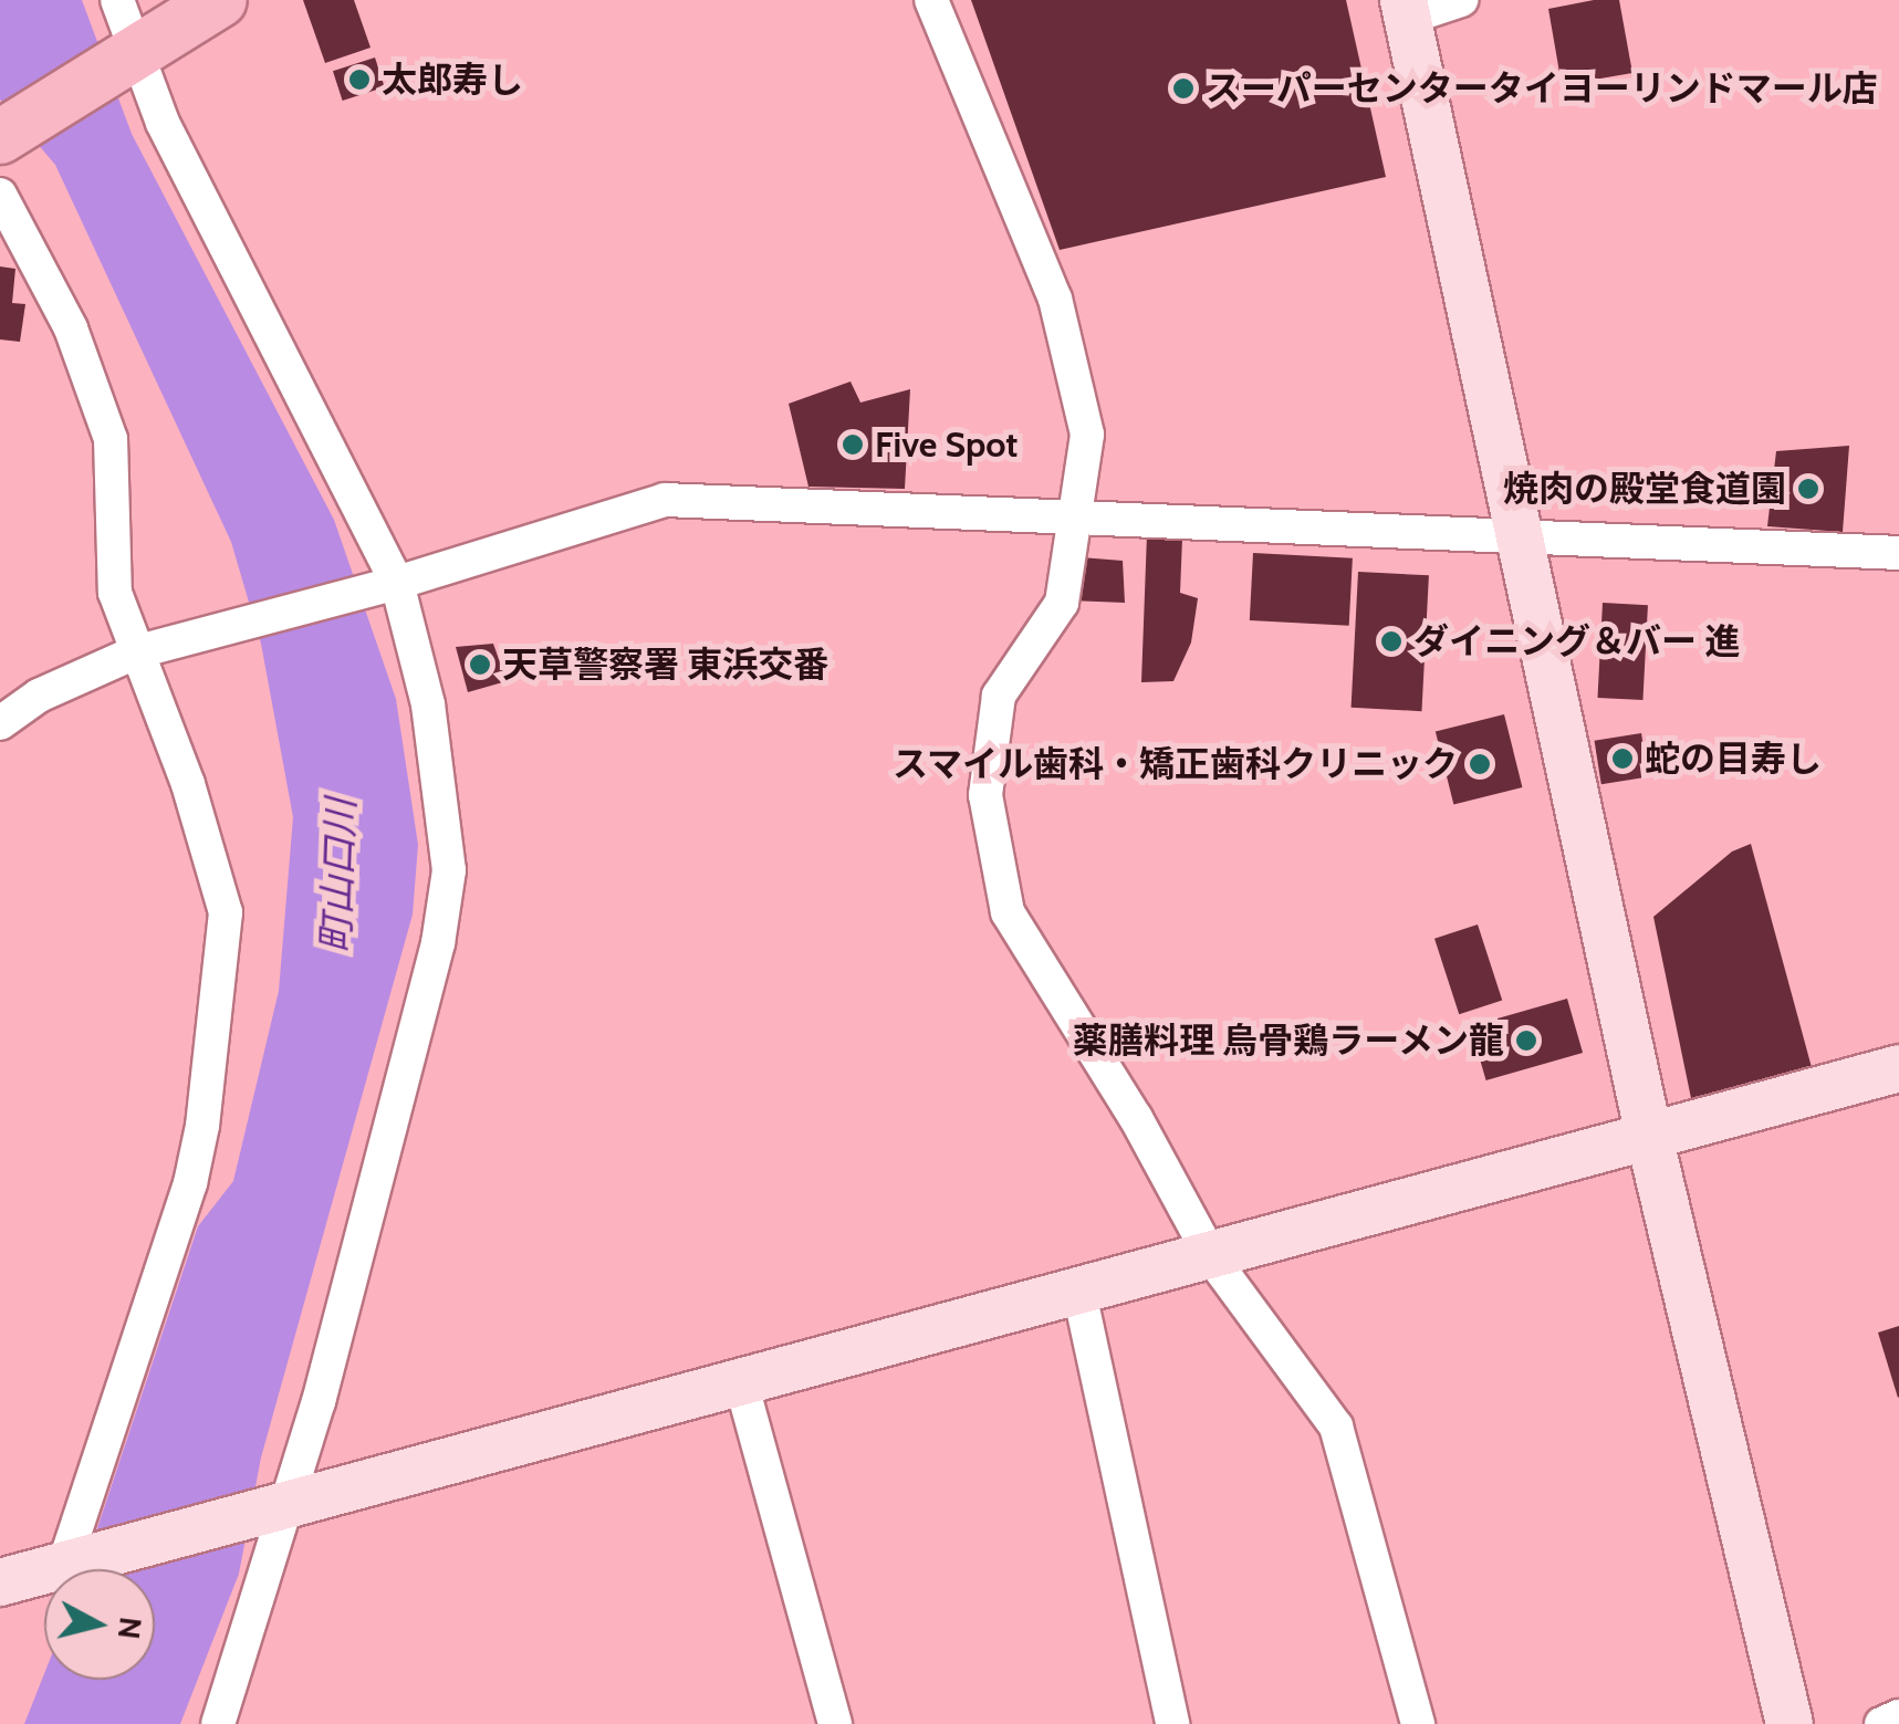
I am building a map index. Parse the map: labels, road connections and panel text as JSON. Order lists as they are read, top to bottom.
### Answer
{
  "water": ["町山口川"],
  "places": [
    "太郎寿し",
    "スーパーセンタータイヨーリンドマール店",
    "Five Spot",
    "焼肉の殿堂食道園",
    "ダイニング＆バー 進",
    "天草警察署 東浜交番",
    "蛇の目寿し",
    "スマイル歯科・矯正歯科クリニック",
    "薬膳料理 烏骨鶏ラーメン龍"
  ],
  "north": "right"
}
